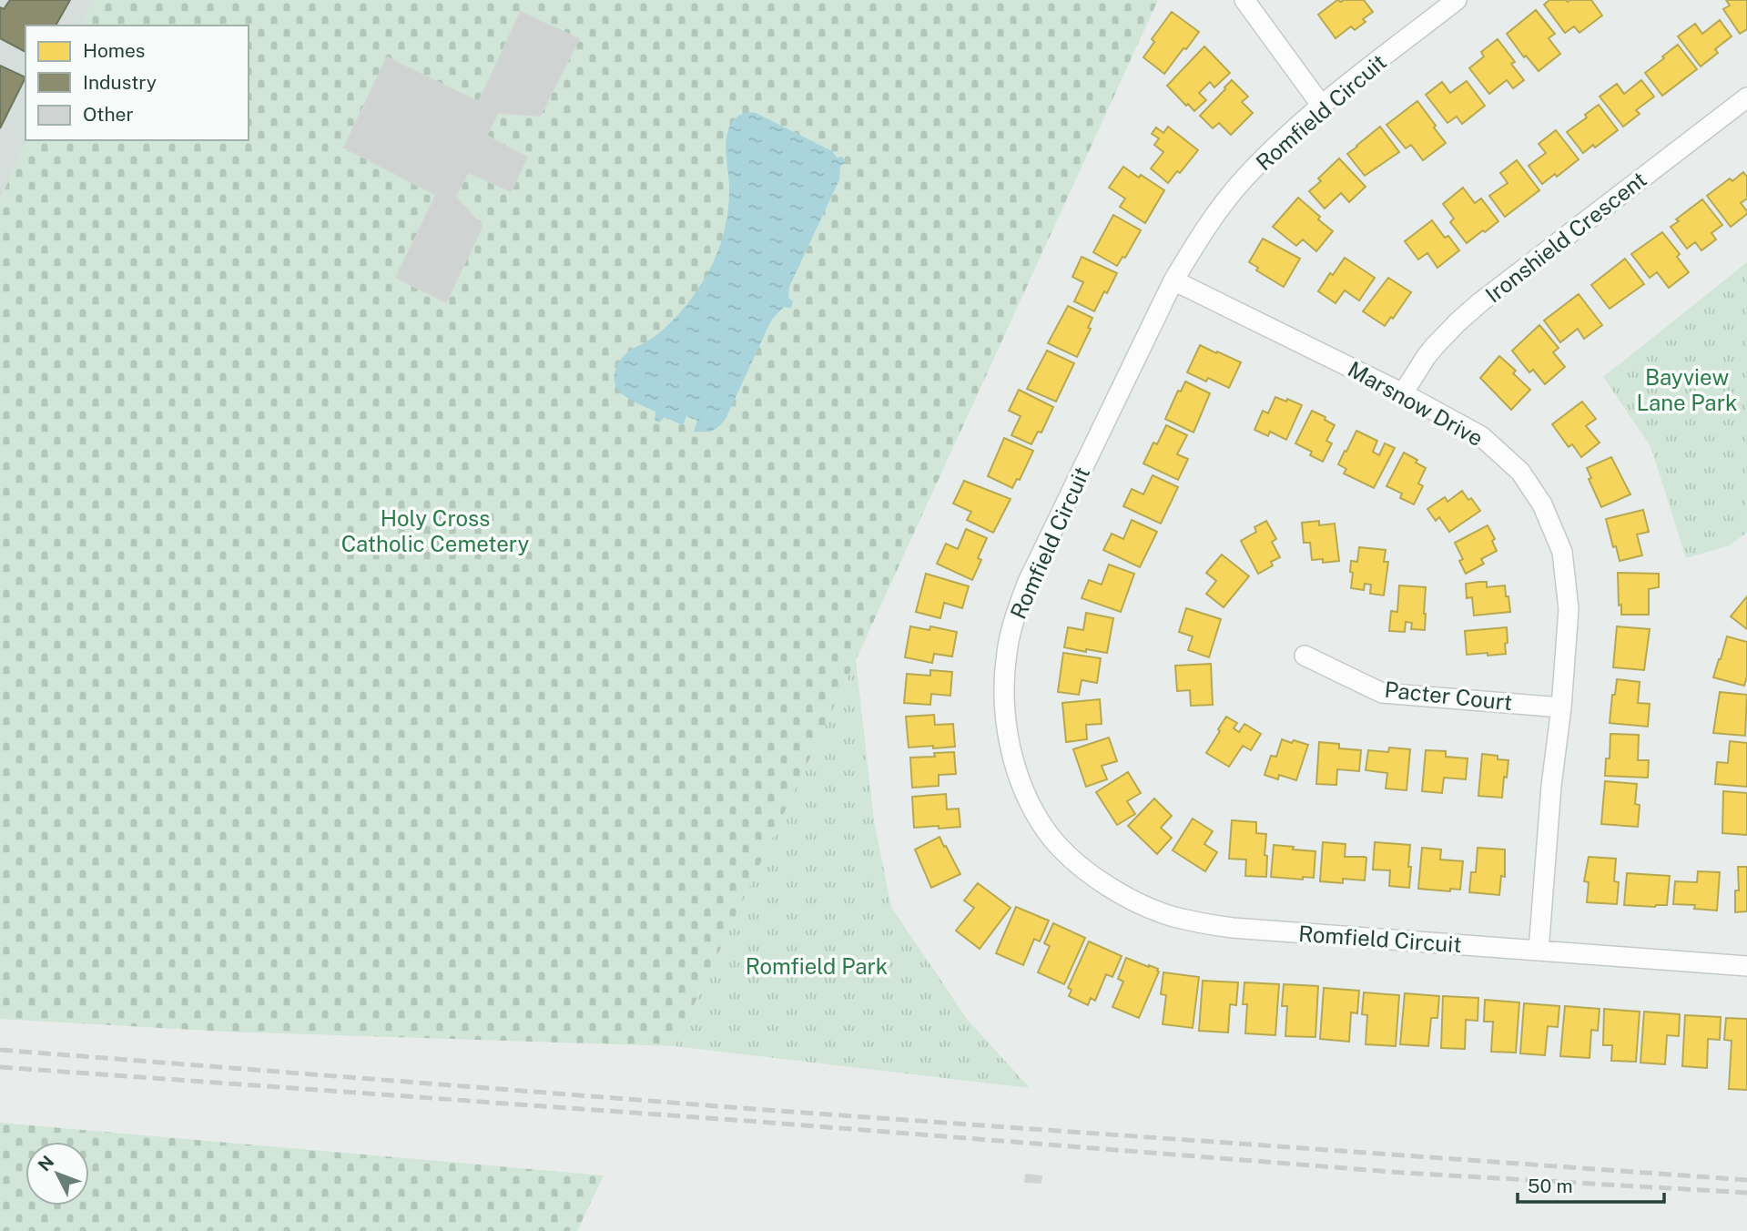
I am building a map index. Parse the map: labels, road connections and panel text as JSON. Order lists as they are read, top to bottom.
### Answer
{
  "streets": {
    "street": [
      "Romfield Circuit",
      "Ironshield Crescent",
      "Marsnow Drive",
      "Pacter Court"
    ]
  },
  "crossings": [
    ["Romfield Circuit", "Marsnow Drive"],
    ["Ironshield Crescent", "Marsnow Drive"],
    ["Marsnow Drive", "Pacter Court"]
  ],
  "parks": ["Bayview Lane Park", "Holy Cross Catholic Cemetery", "Romfield Park"],
  "legend": ["Homes", "Industry", "Other"],
  "scale_bar": "50 m",
  "north": "top left"
}
